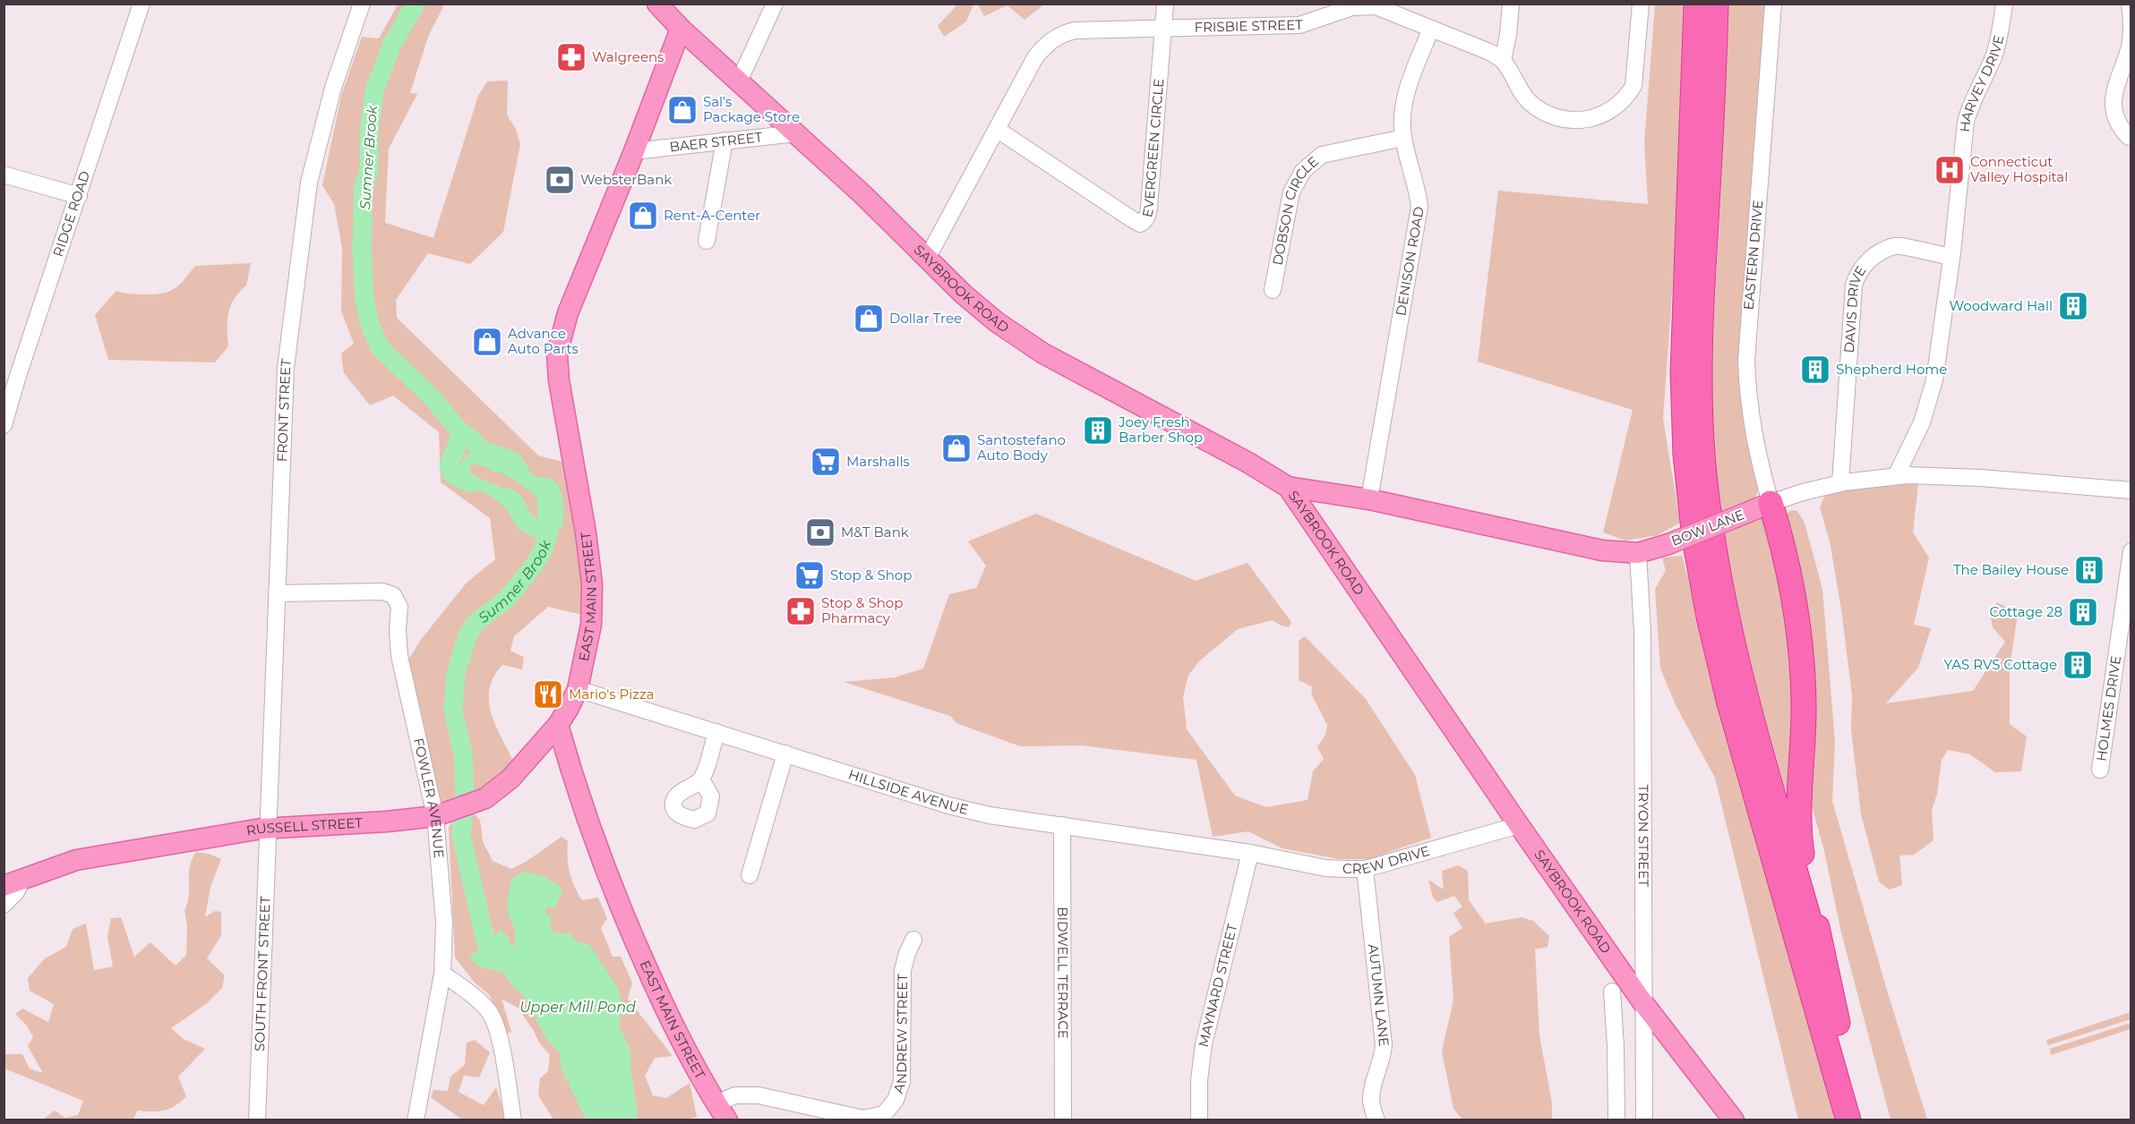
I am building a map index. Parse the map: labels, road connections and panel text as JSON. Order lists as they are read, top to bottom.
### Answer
{
  "streets": {
    "main road": [
      "SAYBROOK ROAD",
      "BOW LANE",
      "EAST MAIN STREET",
      "RUSSELL STREET"
    ],
    "street": [
      "FRISBIE STREET",
      "HARVEY DRIVE",
      "BAER STREET",
      "EVERGREEN CIRCLE",
      "DOBSON CIRCLE",
      "RIDGE ROAD",
      "EASTERN DRIVE",
      "DENISON ROAD",
      "DAVIS DRIVE",
      "FRONT STREET",
      "HOLMES DRIVE",
      "HILLSIDE AVENUE",
      "FOWLER AVENUE",
      "TRYON STREET",
      "CREW DRIVE",
      "BIDWELL TERRACE",
      "SOUTH FRONT STREET",
      "MAYNARD STREET",
      "AUTUMN LANE",
      "ANDREW STREET"
    ]
  },
  "crossings": [
    ["FRISBIE STREET", "EVERGREEN CIRCLE"],
    ["FRISBIE STREET", "DENISON ROAD"],
    ["FRISBIE STREET", "SAYBROOK ROAD"],
    ["HARVEY DRIVE", "DAVIS DRIVE"],
    ["HARVEY DRIVE", "BOW LANE"],
    ["BAER STREET", "SAYBROOK ROAD"],
    ["BAER STREET", "EAST MAIN STREET"],
    ["DOBSON CIRCLE", "DENISON ROAD"],
    ["EASTERN DRIVE", "BOW LANE"],
    ["DENISON ROAD", "BOW LANE"],
    ["SAYBROOK ROAD", "BOW LANE"],
    ["SAYBROOK ROAD", "EAST MAIN STREET"],
    ["SAYBROOK ROAD", "TRYON STREET"],
    ["SAYBROOK ROAD", "CREW DRIVE"],
    ["DAVIS DRIVE", "BOW LANE"],
    ["FRONT STREET", "FOWLER AVENUE"],
    ["FRONT STREET", "RUSSELL STREET"],
    ["FRONT STREET", "SOUTH FRONT STREET"],
    ["BOW LANE", "TRYON STREET"],
    ["EAST MAIN STREET", "HILLSIDE AVENUE"],
    ["EAST MAIN STREET", "RUSSELL STREET"],
    ["EAST MAIN STREET", "ANDREW STREET"],
    ["HILLSIDE AVENUE", "CREW DRIVE"],
    ["HILLSIDE AVENUE", "BIDWELL TERRACE"],
    ["HILLSIDE AVENUE", "MAYNARD STREET"],
    ["FOWLER AVENUE", "RUSSELL STREET"],
    ["RUSSELL STREET", "SOUTH FRONT STREET"],
    ["CREW DRIVE", "MAYNARD STREET"],
    ["CREW DRIVE", "AUTUMN LANE"]
  ],
  "water": ["Sumner Brook", "Upper Mill Pond"],
  "places": {
    "pharmacy": ["Walgreens", "Stop & Shop Pharmacy"],
    "shop": [
      "Sal’s Package Store",
      "Rent-A-Center",
      "Dollar Tree",
      "Advance Auto Parts",
      "Santostefano Auto Body"
    ],
    "hospital": ["Connecticut Valley Hospital"],
    "bank": ["WebsterBank", "M&T Bank"],
    "building": [
      "Woodward Hall",
      "Shepherd Home",
      "Joey Fresh Barber Shop",
      "The Bailey House",
      "Cottage 28",
      "YAS RVS Cottage"
    ],
    "supermarket": ["Marshalls", "Stop & Shop"],
    "restaurant": ["Mario's Pizza"]
  }
}
